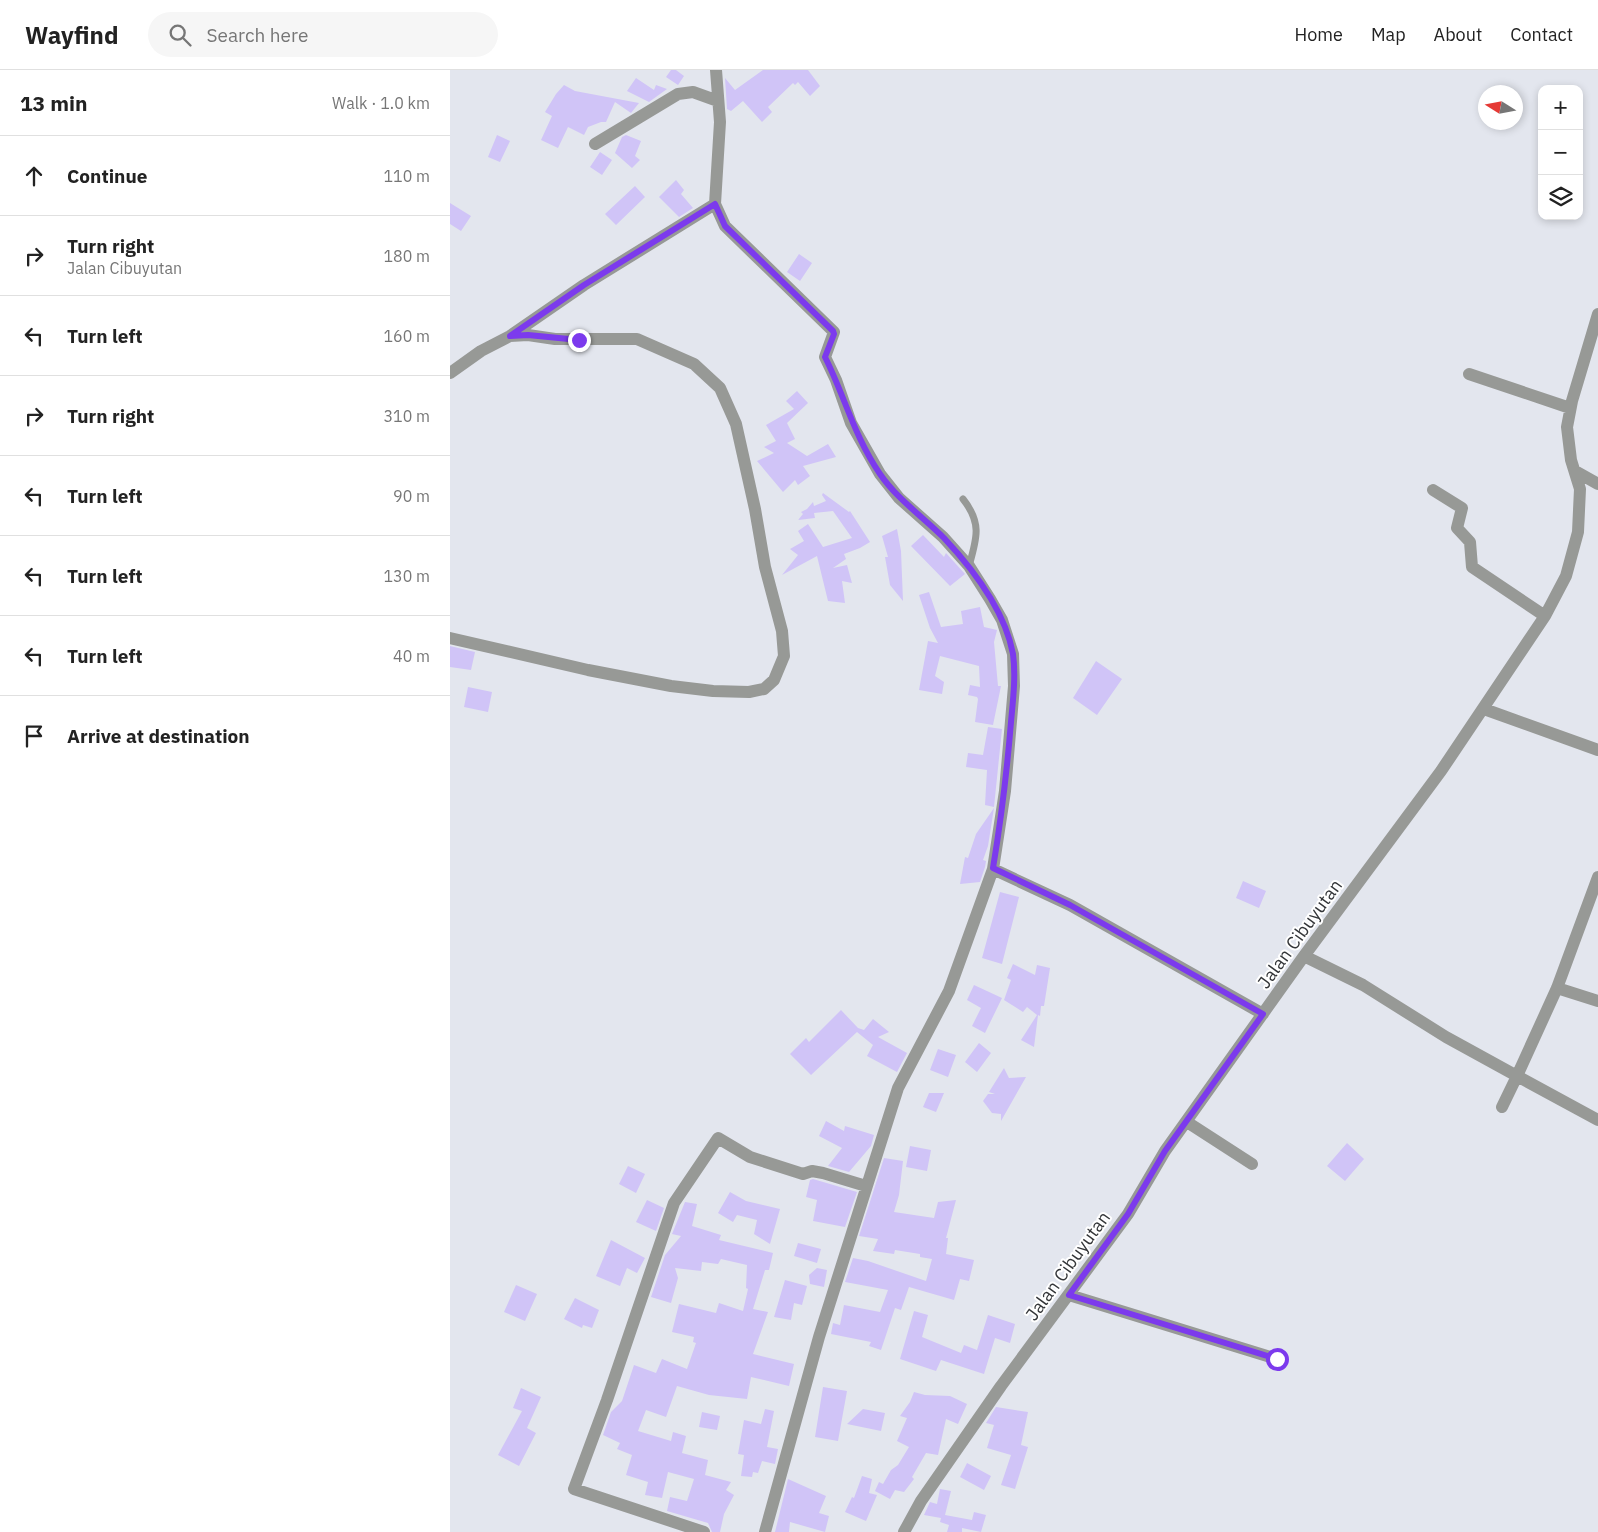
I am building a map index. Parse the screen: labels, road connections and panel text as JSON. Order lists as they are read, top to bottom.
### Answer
{
  "streets": {
    "street": ["Jalan Cibuyutan"]
  },
  "north": "left",
  "page": {
    "header": "Wayfind",
    "search": "Search here",
    "nav": [
      "Home",
      "Map",
      "About",
      "Contact"
    ],
    "heading": ["13 min", "Walk · 1.0 km"],
    "map_buttons": ["+", "−"],
    "list": [
      ["Continue", "110 m"],
      ["Turn right", "Jalan Cibuyutan", "180 m"],
      ["Turn left", "160 m"],
      ["Turn right", "310 m"],
      ["Turn left", "90 m"],
      ["Turn left", "130 m"],
      ["Turn left", "40 m"],
      "Arrive at destination"
    ]
  }
}
